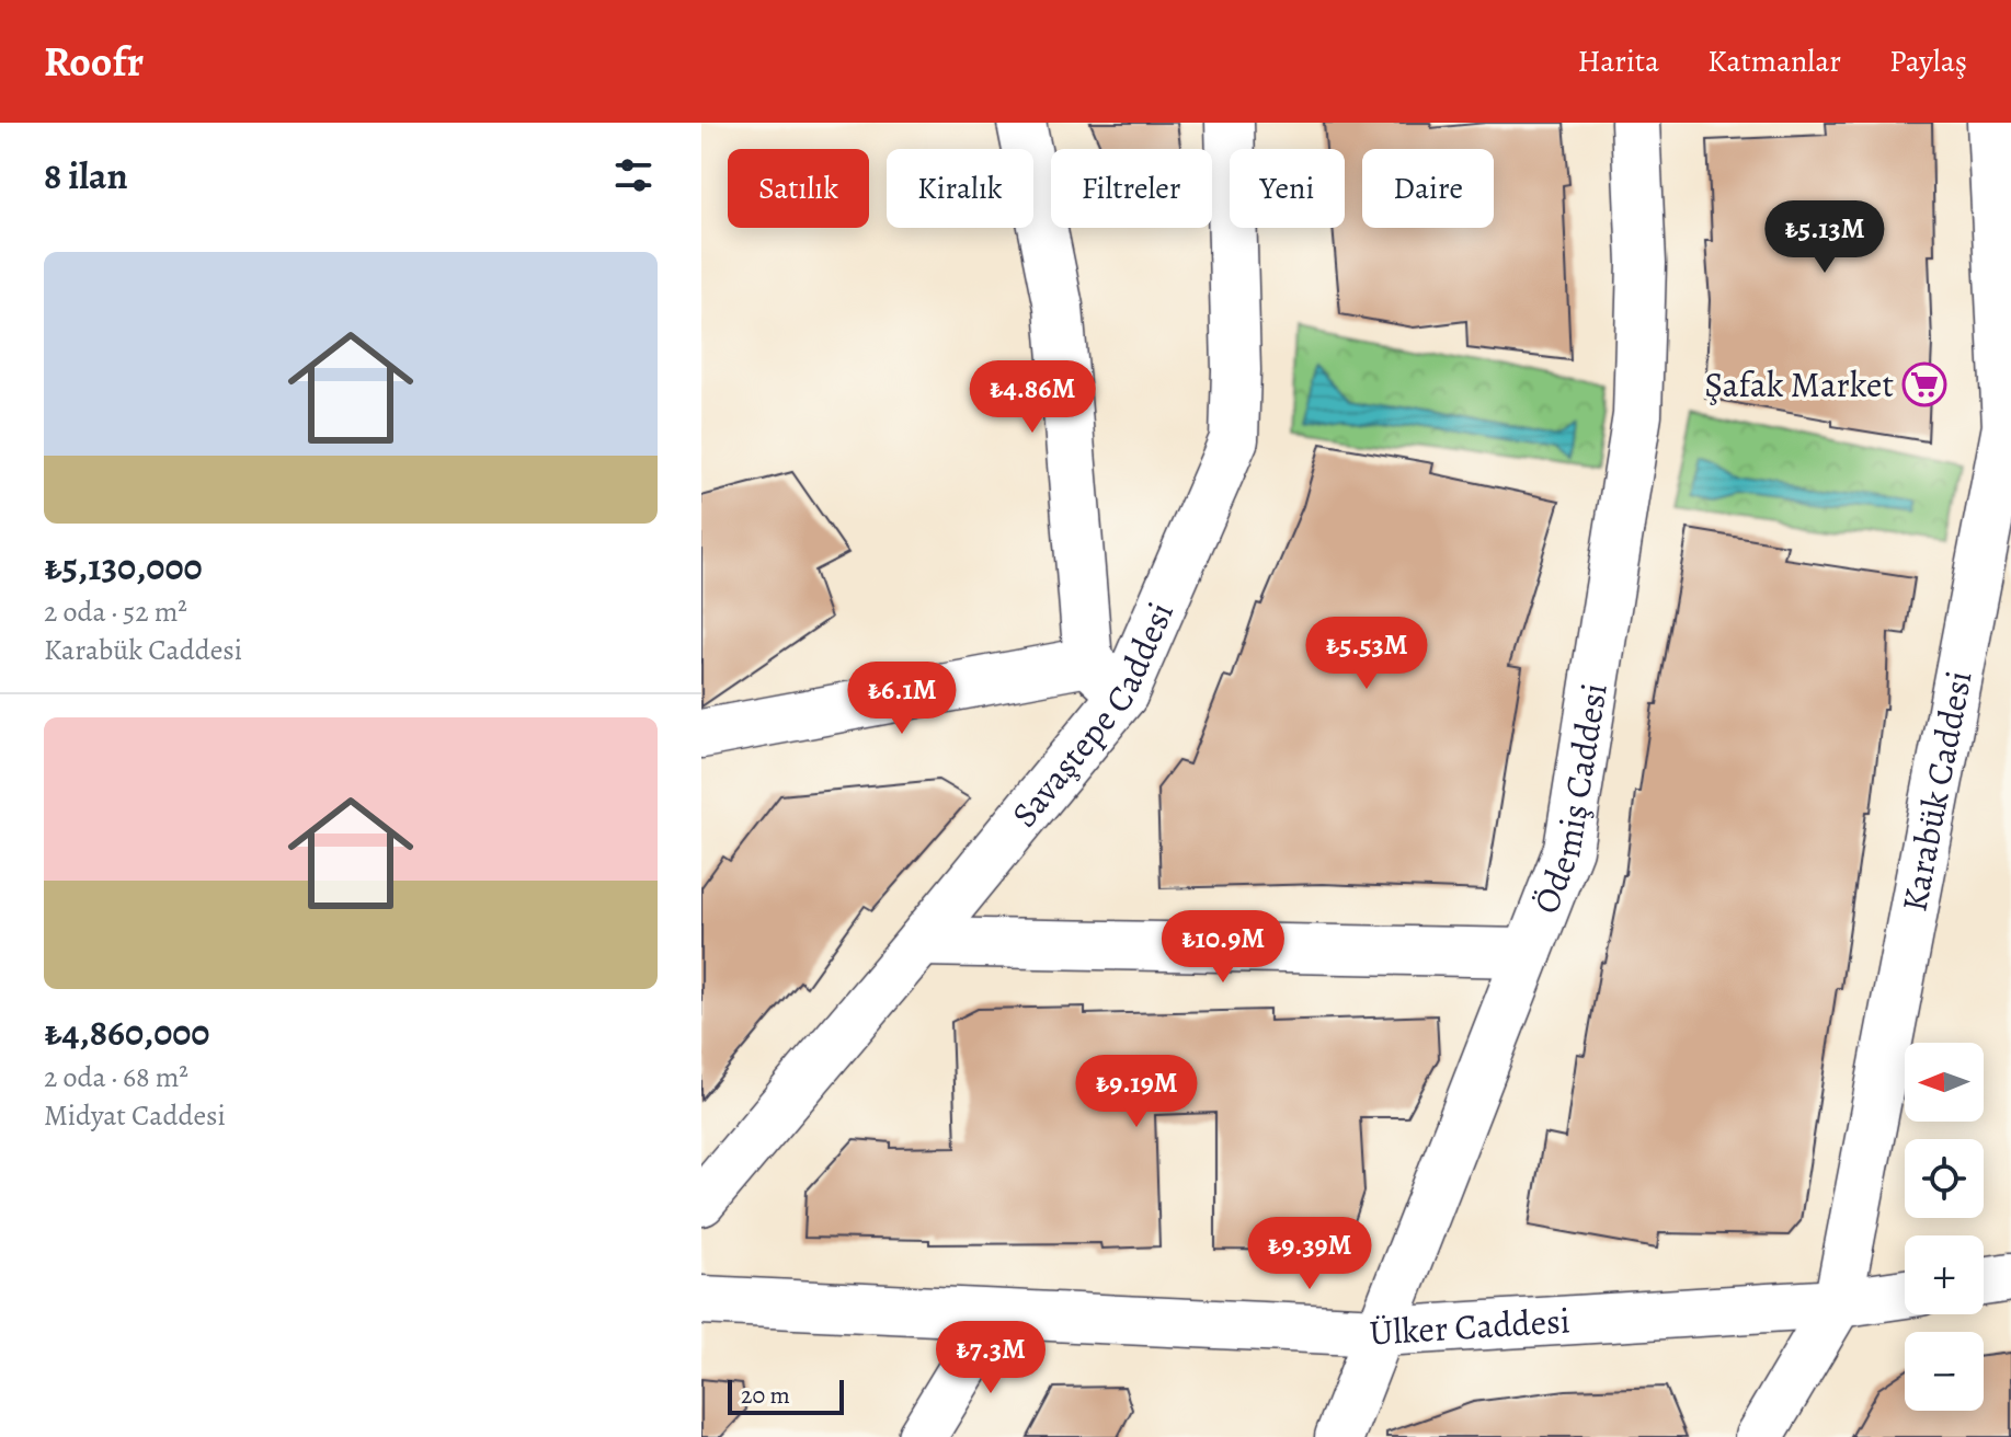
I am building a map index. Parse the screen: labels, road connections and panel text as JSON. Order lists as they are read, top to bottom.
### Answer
{
  "streets": {
    "street": [
      "Savaştepe Caddesi",
      "Karabük Caddesi",
      "Ödemiş Caddesi",
      "Ülker Caddesi"
    ]
  },
  "crossings": [
    ["Karabük Caddesi", "Ülker Caddesi"],
    ["Ödemiş Caddesi", "Ülker Caddesi"]
  ],
  "places": {
    "supermarket": ["Şafak Market"]
  },
  "scale_bar": "20 m",
  "north": "left",
  "page": {
    "header": "Roofr",
    "nav": ["Harita", "Katmanlar", "Paylaş"],
    "heading": "8 ilan",
    "chip": [
      "Satılık",
      "Kiralık",
      "Filtreler",
      "Yeni",
      "Daire"
    ],
    "price": [
      "₺5.13M",
      "₺4.86M",
      "₺5.53M",
      "₺6.1M",
      "₺10.9M",
      "₺9.19M",
      "₺9.39M",
      "₺7.3M"
    ],
    "list": [
      {
        "name": "₺5,130,000",
        "note": "2 oda · 52 m² · Karabük Caddesi"
      },
      {
        "name": "₺4,860,000",
        "note": "2 oda · 68 m² · Midyat Caddesi"
      }
    ],
    "map_buttons": ["+", "−"],
    "scale": "20 m"
  }
}
